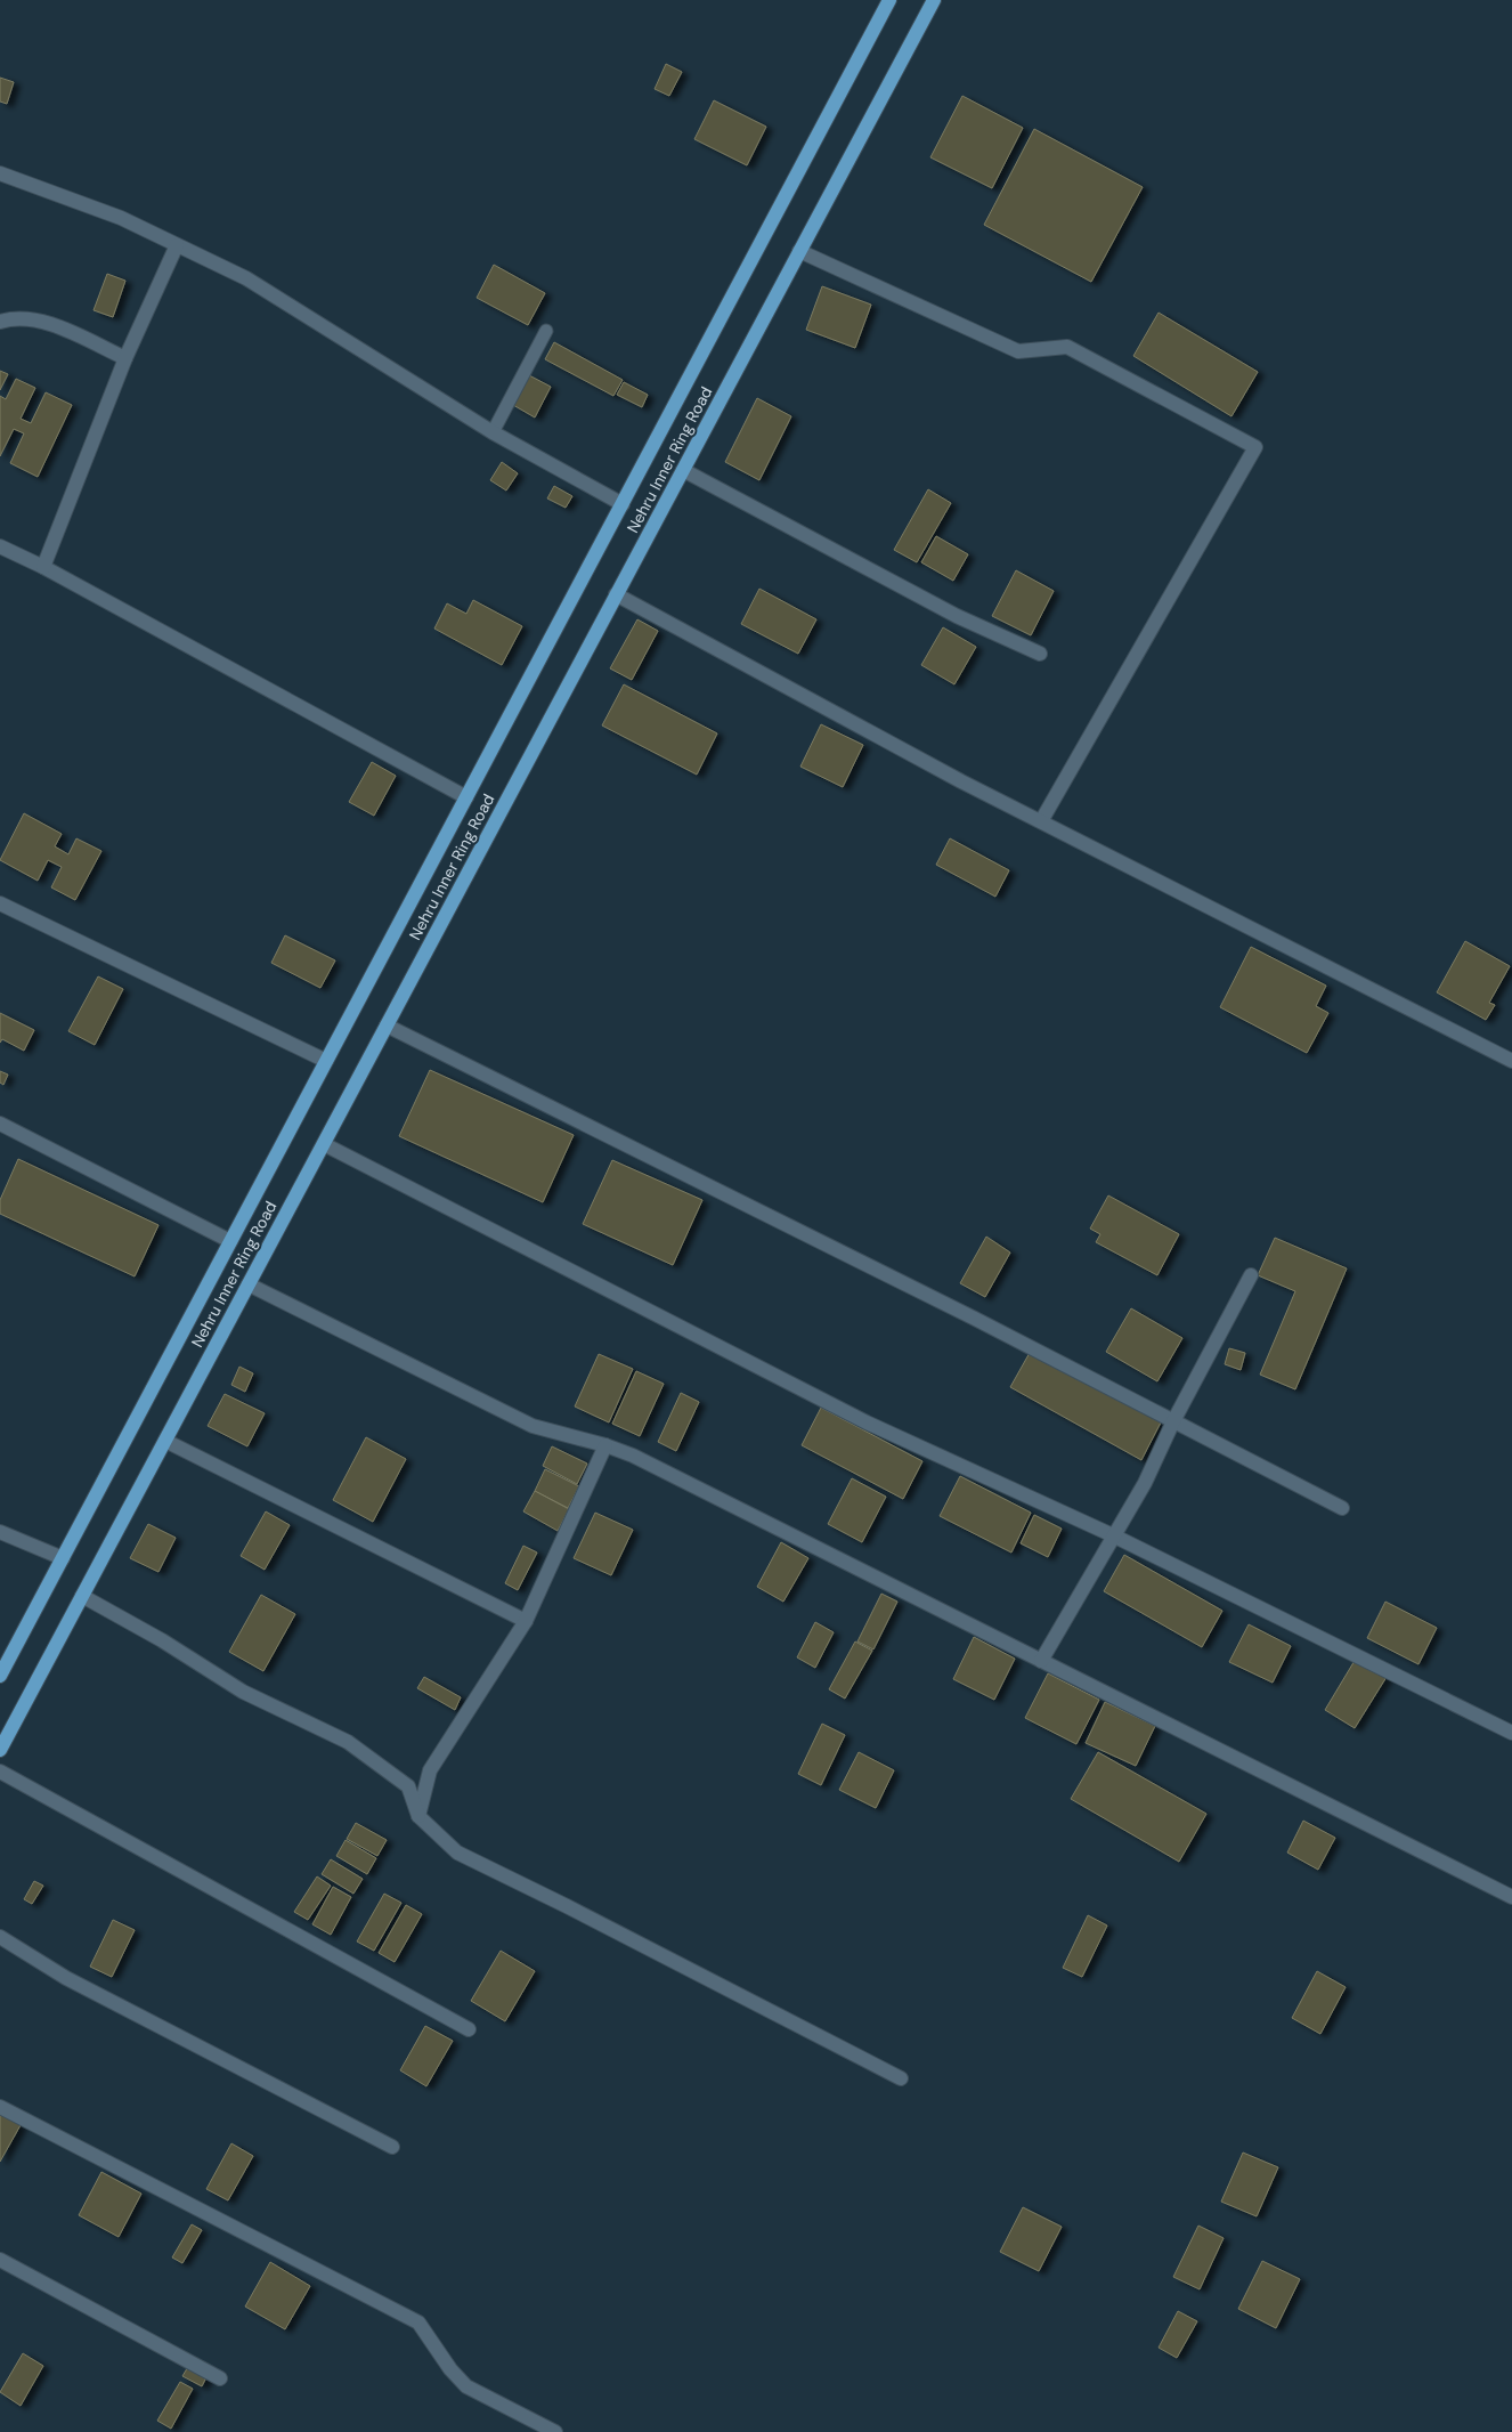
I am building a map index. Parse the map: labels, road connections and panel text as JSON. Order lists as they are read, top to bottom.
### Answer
{
  "streets": {
    "main road": ["Nehru Inner Ring Road"]
  }
}
